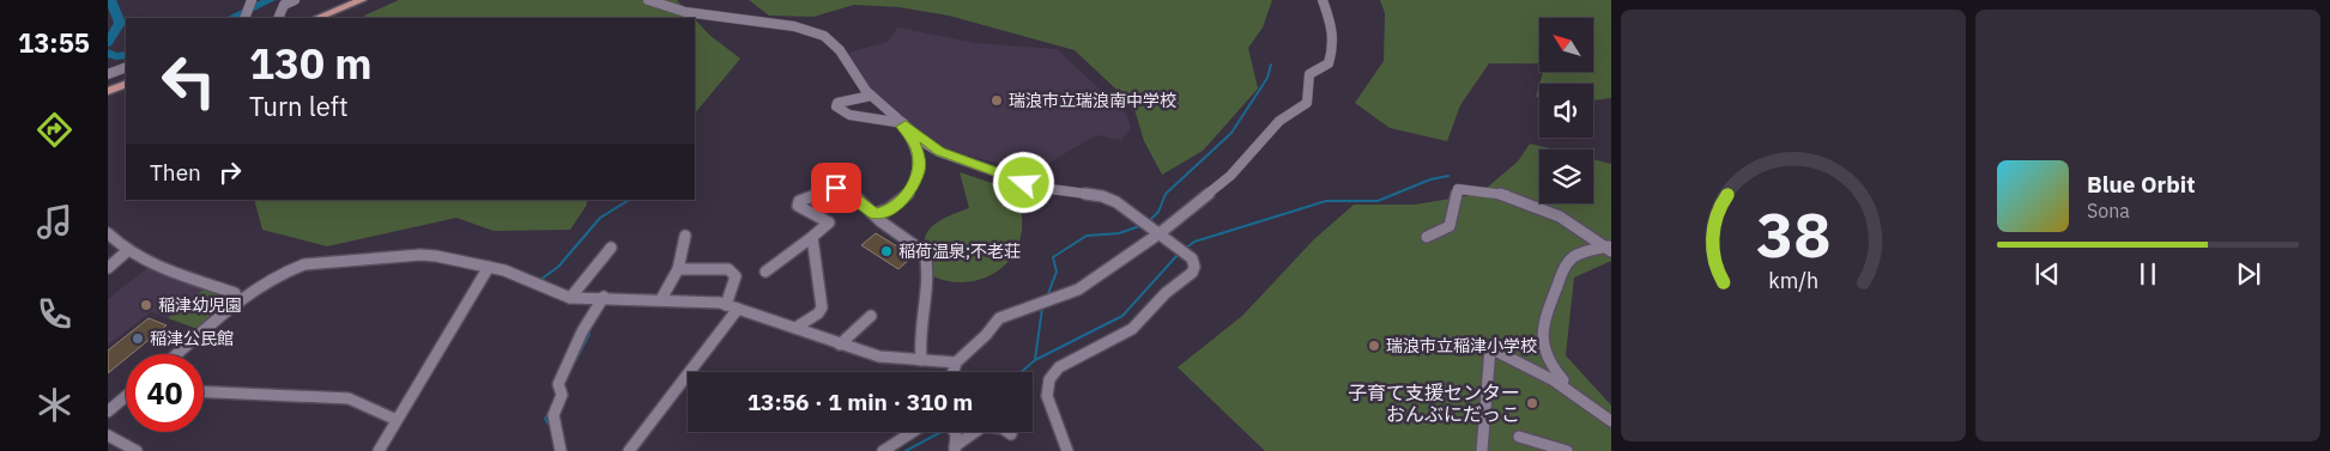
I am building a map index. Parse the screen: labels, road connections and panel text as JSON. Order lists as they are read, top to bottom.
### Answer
{
  "places": [
    "瑞浪市立瑞浪南中学校",
    "稲荷温泉;不老荘",
    "稲津幼児園",
    "稲津公民館",
    "瑞浪市立稲津小学校",
    "子育て支援センター おんぶにだっこ"
  ],
  "north": "top left",
  "page": {
    "tabs": "13:55",
    "turn": ["130 m", "Turn left"],
    "then": "Then",
    "song": ["Blue Orbit", "Sona"],
    "limit": "40",
    "trip": "13:56 · 1 min · 310 m",
    "gauge": ["38", "km/h"]
  }
}
